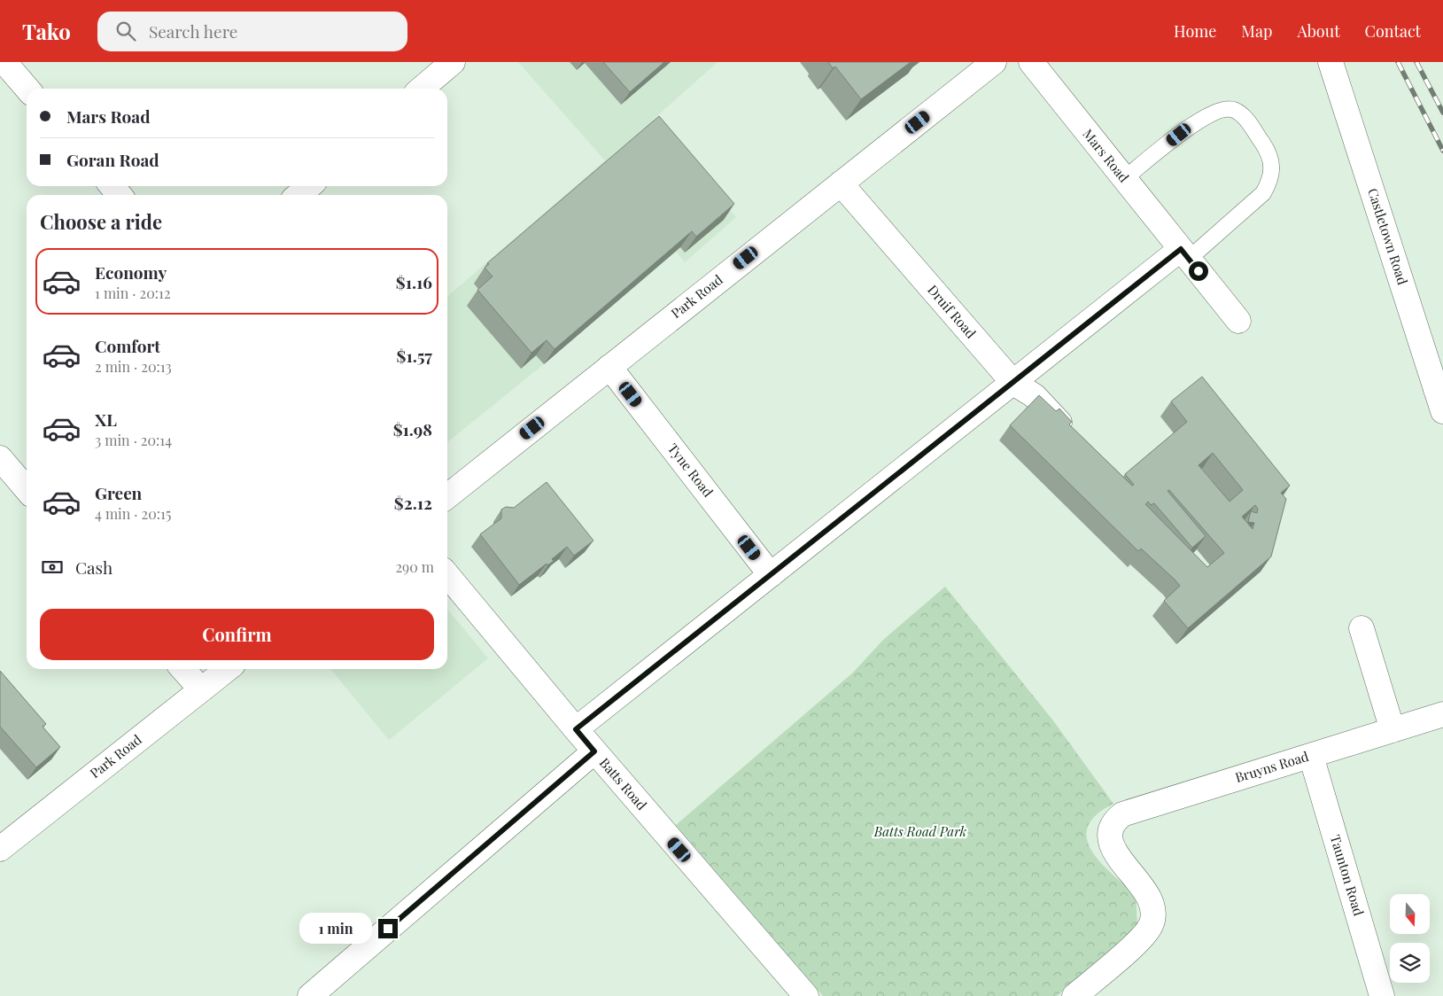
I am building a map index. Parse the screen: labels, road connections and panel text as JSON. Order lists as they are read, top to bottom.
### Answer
{
  "streets": {
    "street": [
      "Mars Road",
      "Castletown Road",
      "Park Road",
      "Druif Road",
      "Tyne Road",
      "Bruyns Road",
      "Batts Road",
      "Taunton Road"
    ]
  },
  "crossings": [
    ["Park Road", "Druif Road"],
    ["Park Road", "Tyne Road"],
    ["Bruyns Road", "Taunton Road"]
  ],
  "parks": ["Batts Road Park"],
  "north": "bottom",
  "page": {
    "header": "Tako",
    "search": "Search here",
    "nav": [
      "Home",
      "Map",
      "About",
      "Contact"
    ],
    "banner": ["Mars Road", "Goran Road"],
    "heading": "Choose a ride",
    "list": [
      {
        "name": "Economy",
        "note": "1 min · 20:12",
        "value": "$1.16"
      },
      {
        "name": "Comfort",
        "note": "2 min · 20:13",
        "value": "$1.57"
      },
      {
        "name": "XL",
        "note": "3 min · 20:14",
        "value": "$1.98"
      },
      {
        "name": "Green",
        "note": "4 min · 20:15",
        "value": "$2.12"
      }
    ],
    "pay": ["Cash", "290 m"],
    "buttons": "Confirm",
    "bubble": "1 min"
  }
}
